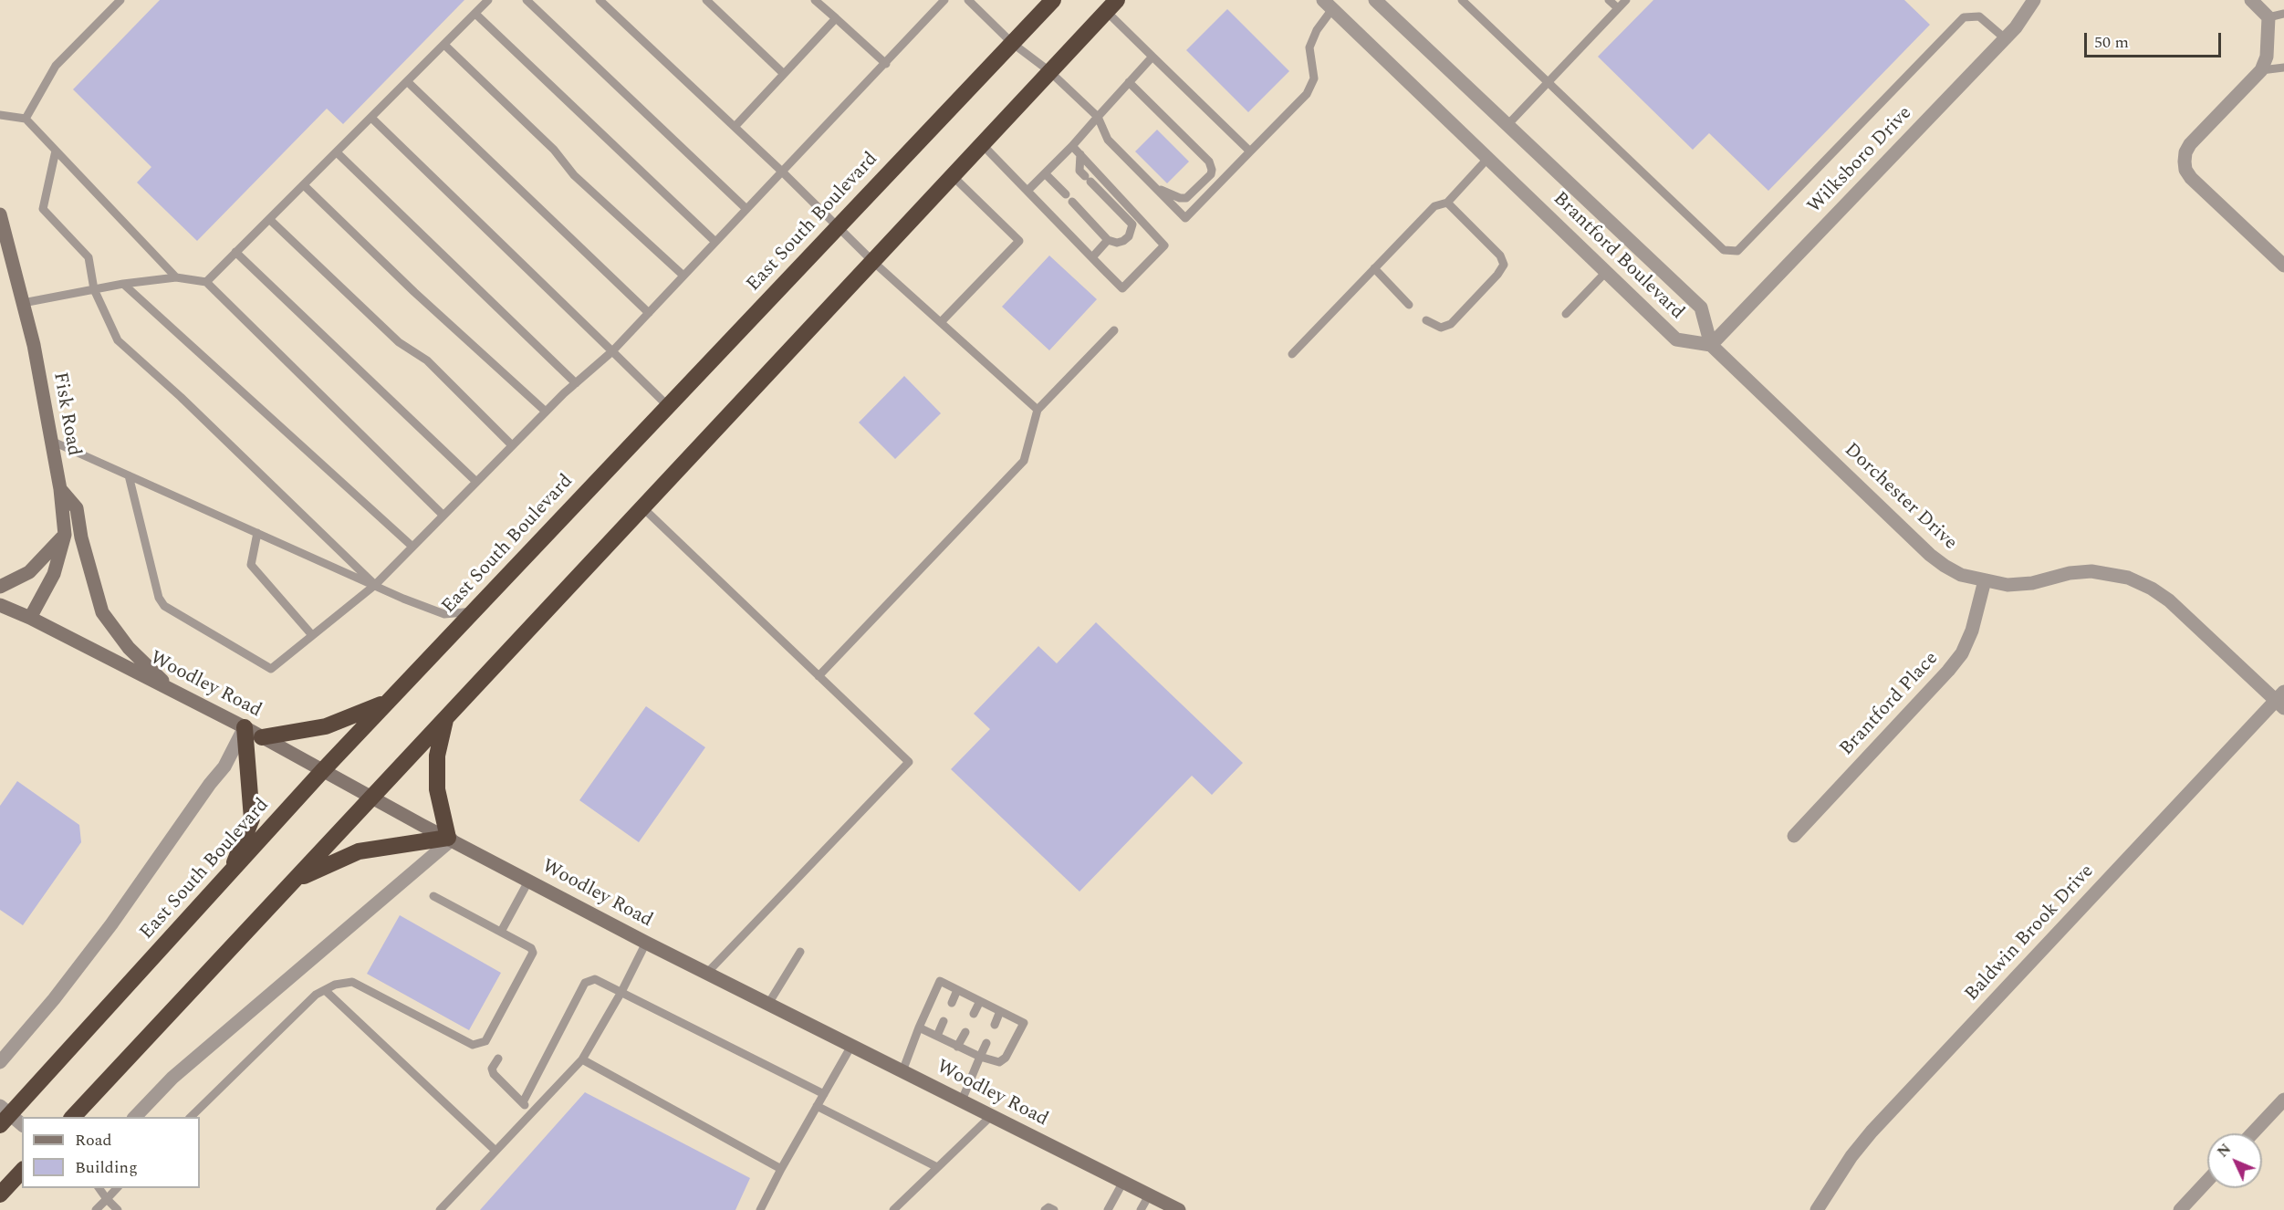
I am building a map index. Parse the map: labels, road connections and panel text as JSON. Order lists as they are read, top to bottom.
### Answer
{
  "streets": {
    "highway": ["East South Boulevard"],
    "main road": ["Fisk Road", "Woodley Road"],
    "street": [
      "Wilksboro Drive",
      "Brantford Boulevard",
      "Dorchester Drive",
      "Brantford Place",
      "Baldwin Brook Drive"
    ]
  },
  "crossings": [
    ["Wilksboro Drive", "Brantford Boulevard"],
    ["Wilksboro Drive", "Dorchester Drive"],
    ["East South Boulevard", "Woodley Road"],
    ["Brantford Boulevard", "Dorchester Drive"],
    ["Fisk Road", "Woodley Road"],
    ["Dorchester Drive", "Brantford Place"],
    ["Dorchester Drive", "Baldwin Brook Drive"]
  ],
  "legend": ["Road", "Building"],
  "scale_bar": "50 m",
  "north": "top left"
}
